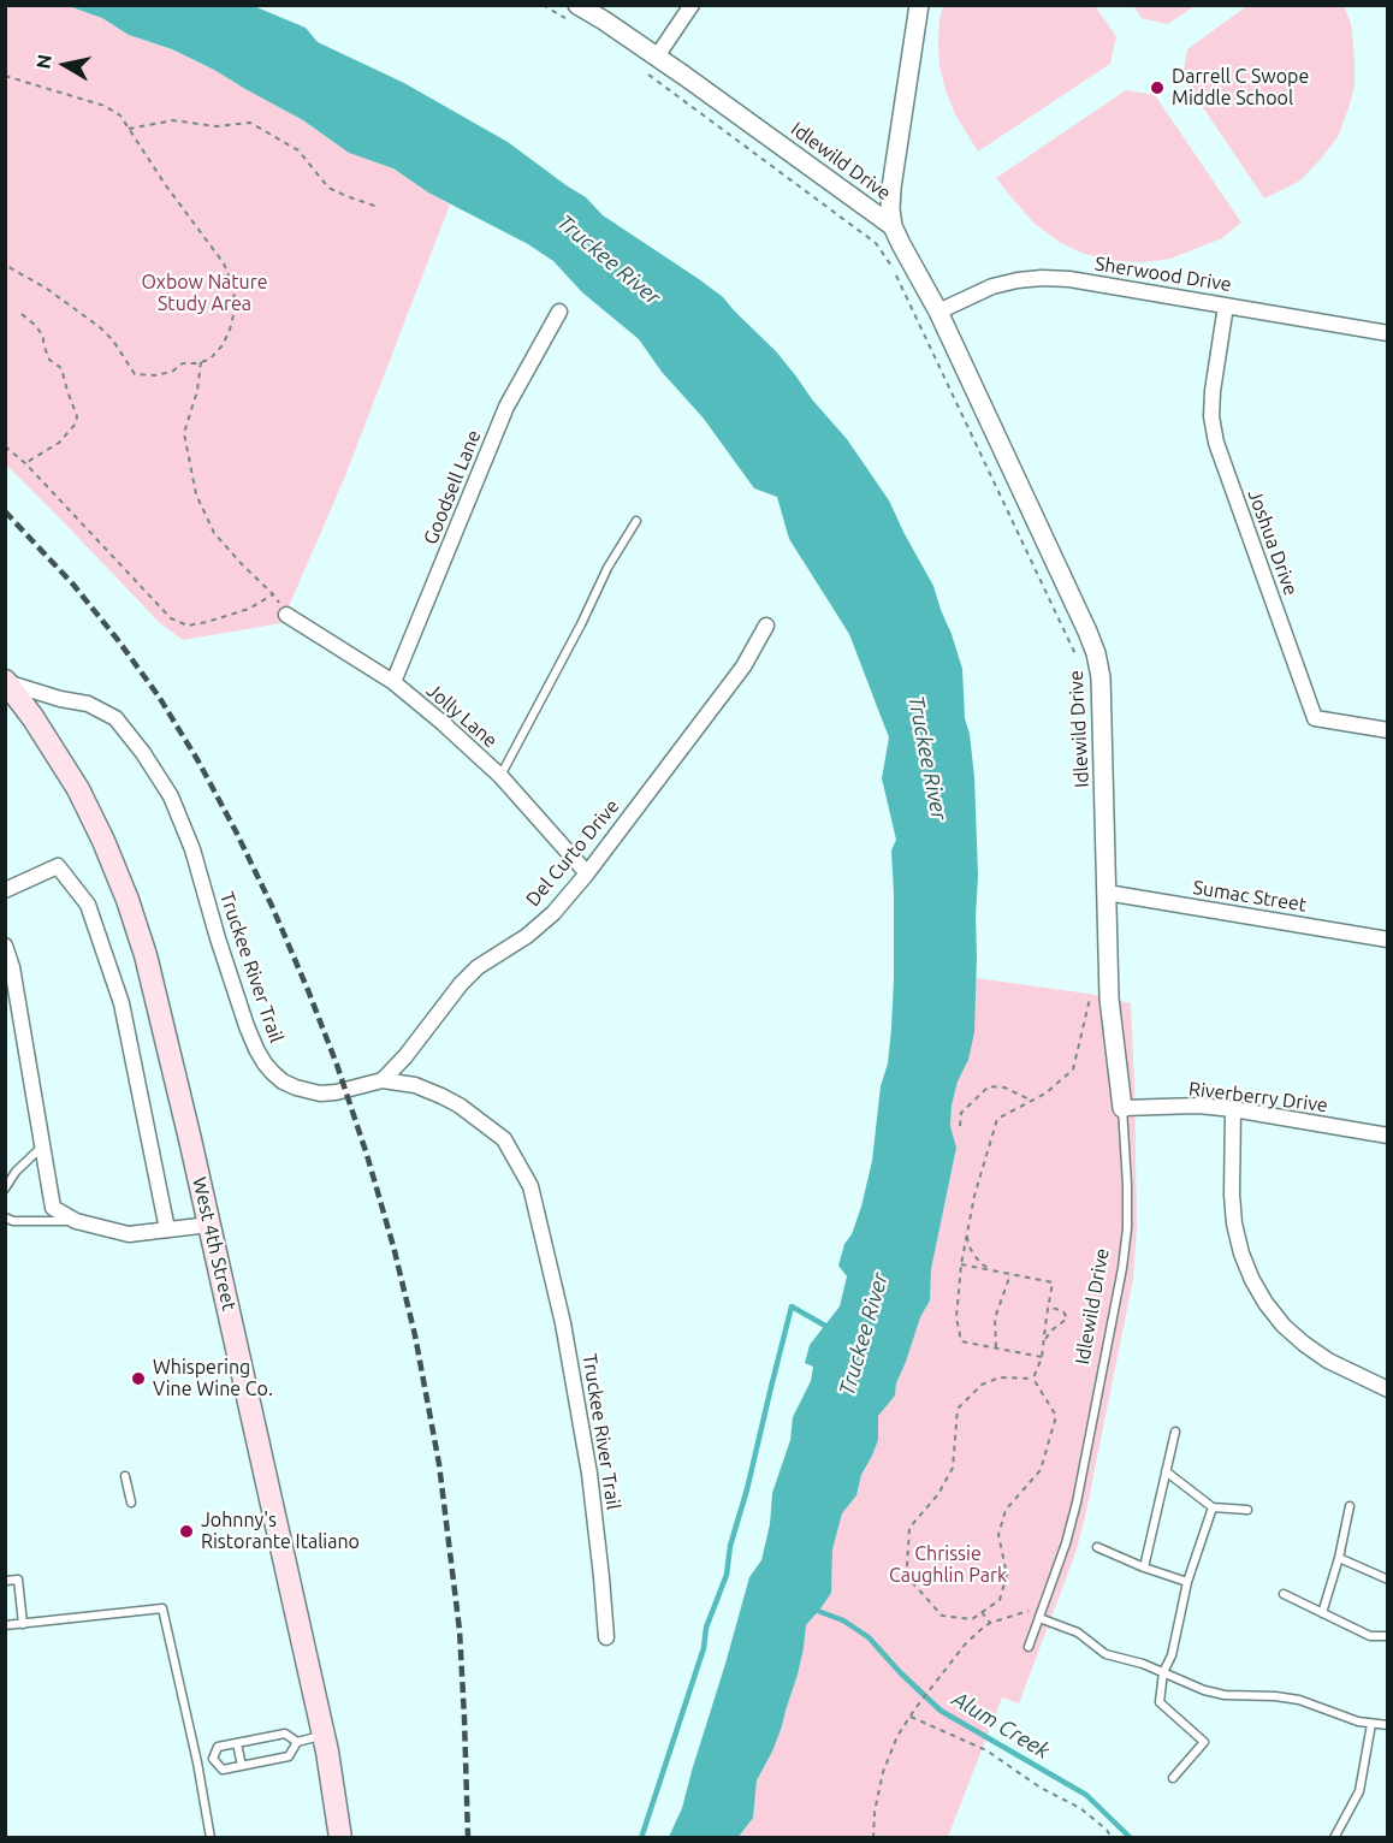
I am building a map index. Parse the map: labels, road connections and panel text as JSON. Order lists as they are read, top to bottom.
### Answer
{
  "streets": {
    "main road": ["West 4th Street"],
    "street": [
      "Idlewild Drive",
      "Sherwood Drive",
      "Goodsell Lane",
      "Joshua Drive",
      "Jolly Lane",
      "Del Curto Drive",
      "Sumac Street",
      "Truckee River Trail",
      "Riverberry Drive"
    ]
  },
  "crossings": [
    ["Idlewild Drive", "Sherwood Drive"],
    ["Idlewild Drive", "Sumac Street"],
    ["Idlewild Drive", "Riverberry Drive"],
    ["Sherwood Drive", "Joshua Drive"],
    ["Goodsell Lane", "Jolly Lane"],
    ["Jolly Lane", "Del Curto Drive"],
    ["Del Curto Drive", "Truckee River Trail"],
    ["Truckee River Trail", "West 4th Street"]
  ],
  "water": ["Truckee River", "Alum Creek"],
  "parks": ["Oxbow Nature Study Area", "Chrissie Caughlin Park"],
  "places": ["Darrell C Swope Middle School", "Whispering Vine Wine Co.", "Johnny's Ristorante Italiano"],
  "north": "left"
}
